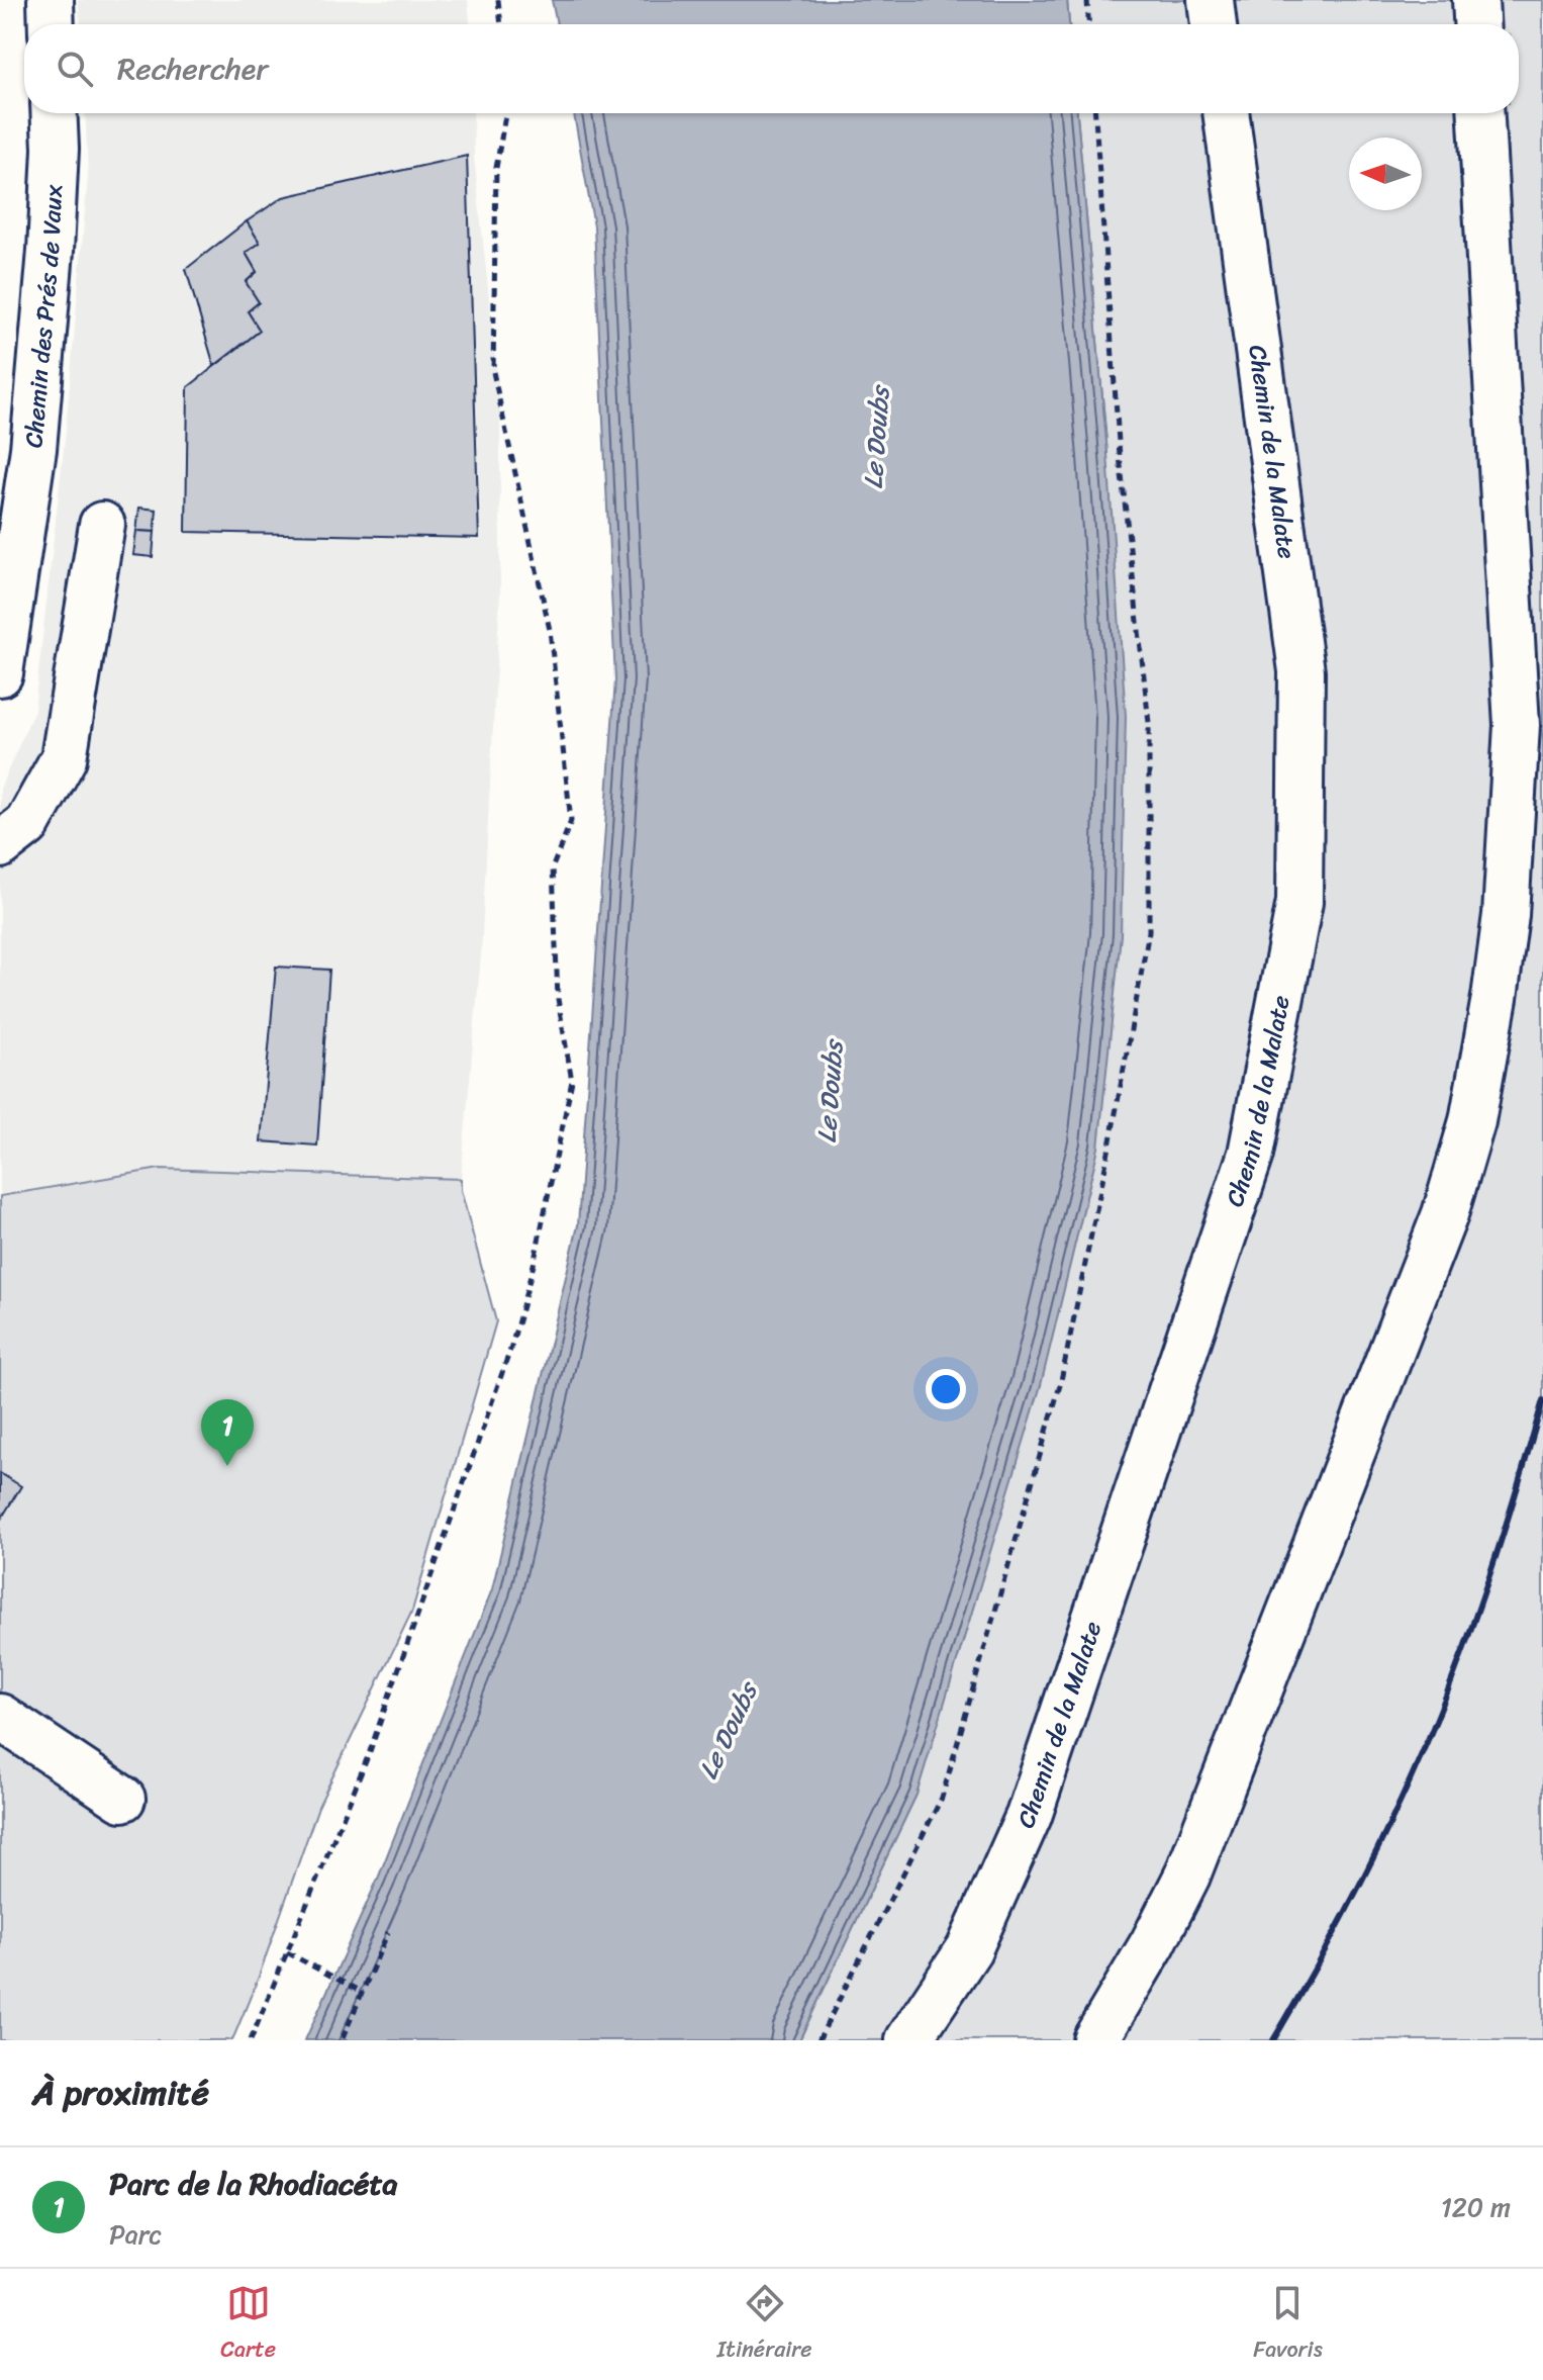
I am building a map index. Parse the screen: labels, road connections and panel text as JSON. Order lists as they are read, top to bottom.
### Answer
{
  "streets": {
    "street": ["Chemin des Prés de Vaux", "Chemin de la Malate"]
  },
  "water": ["Le Doubs"],
  "north": "left",
  "page": {
    "search": "Rechercher",
    "pins": "1",
    "heading": "À proximité",
    "list": [
      {
        "mark": "1",
        "name": "Parc de la Rhodiacéta",
        "note": "Parc",
        "value": "120 m"
      }
    ],
    "nav": ["Carte", "Itinéraire", "Favoris"]
  }
}
